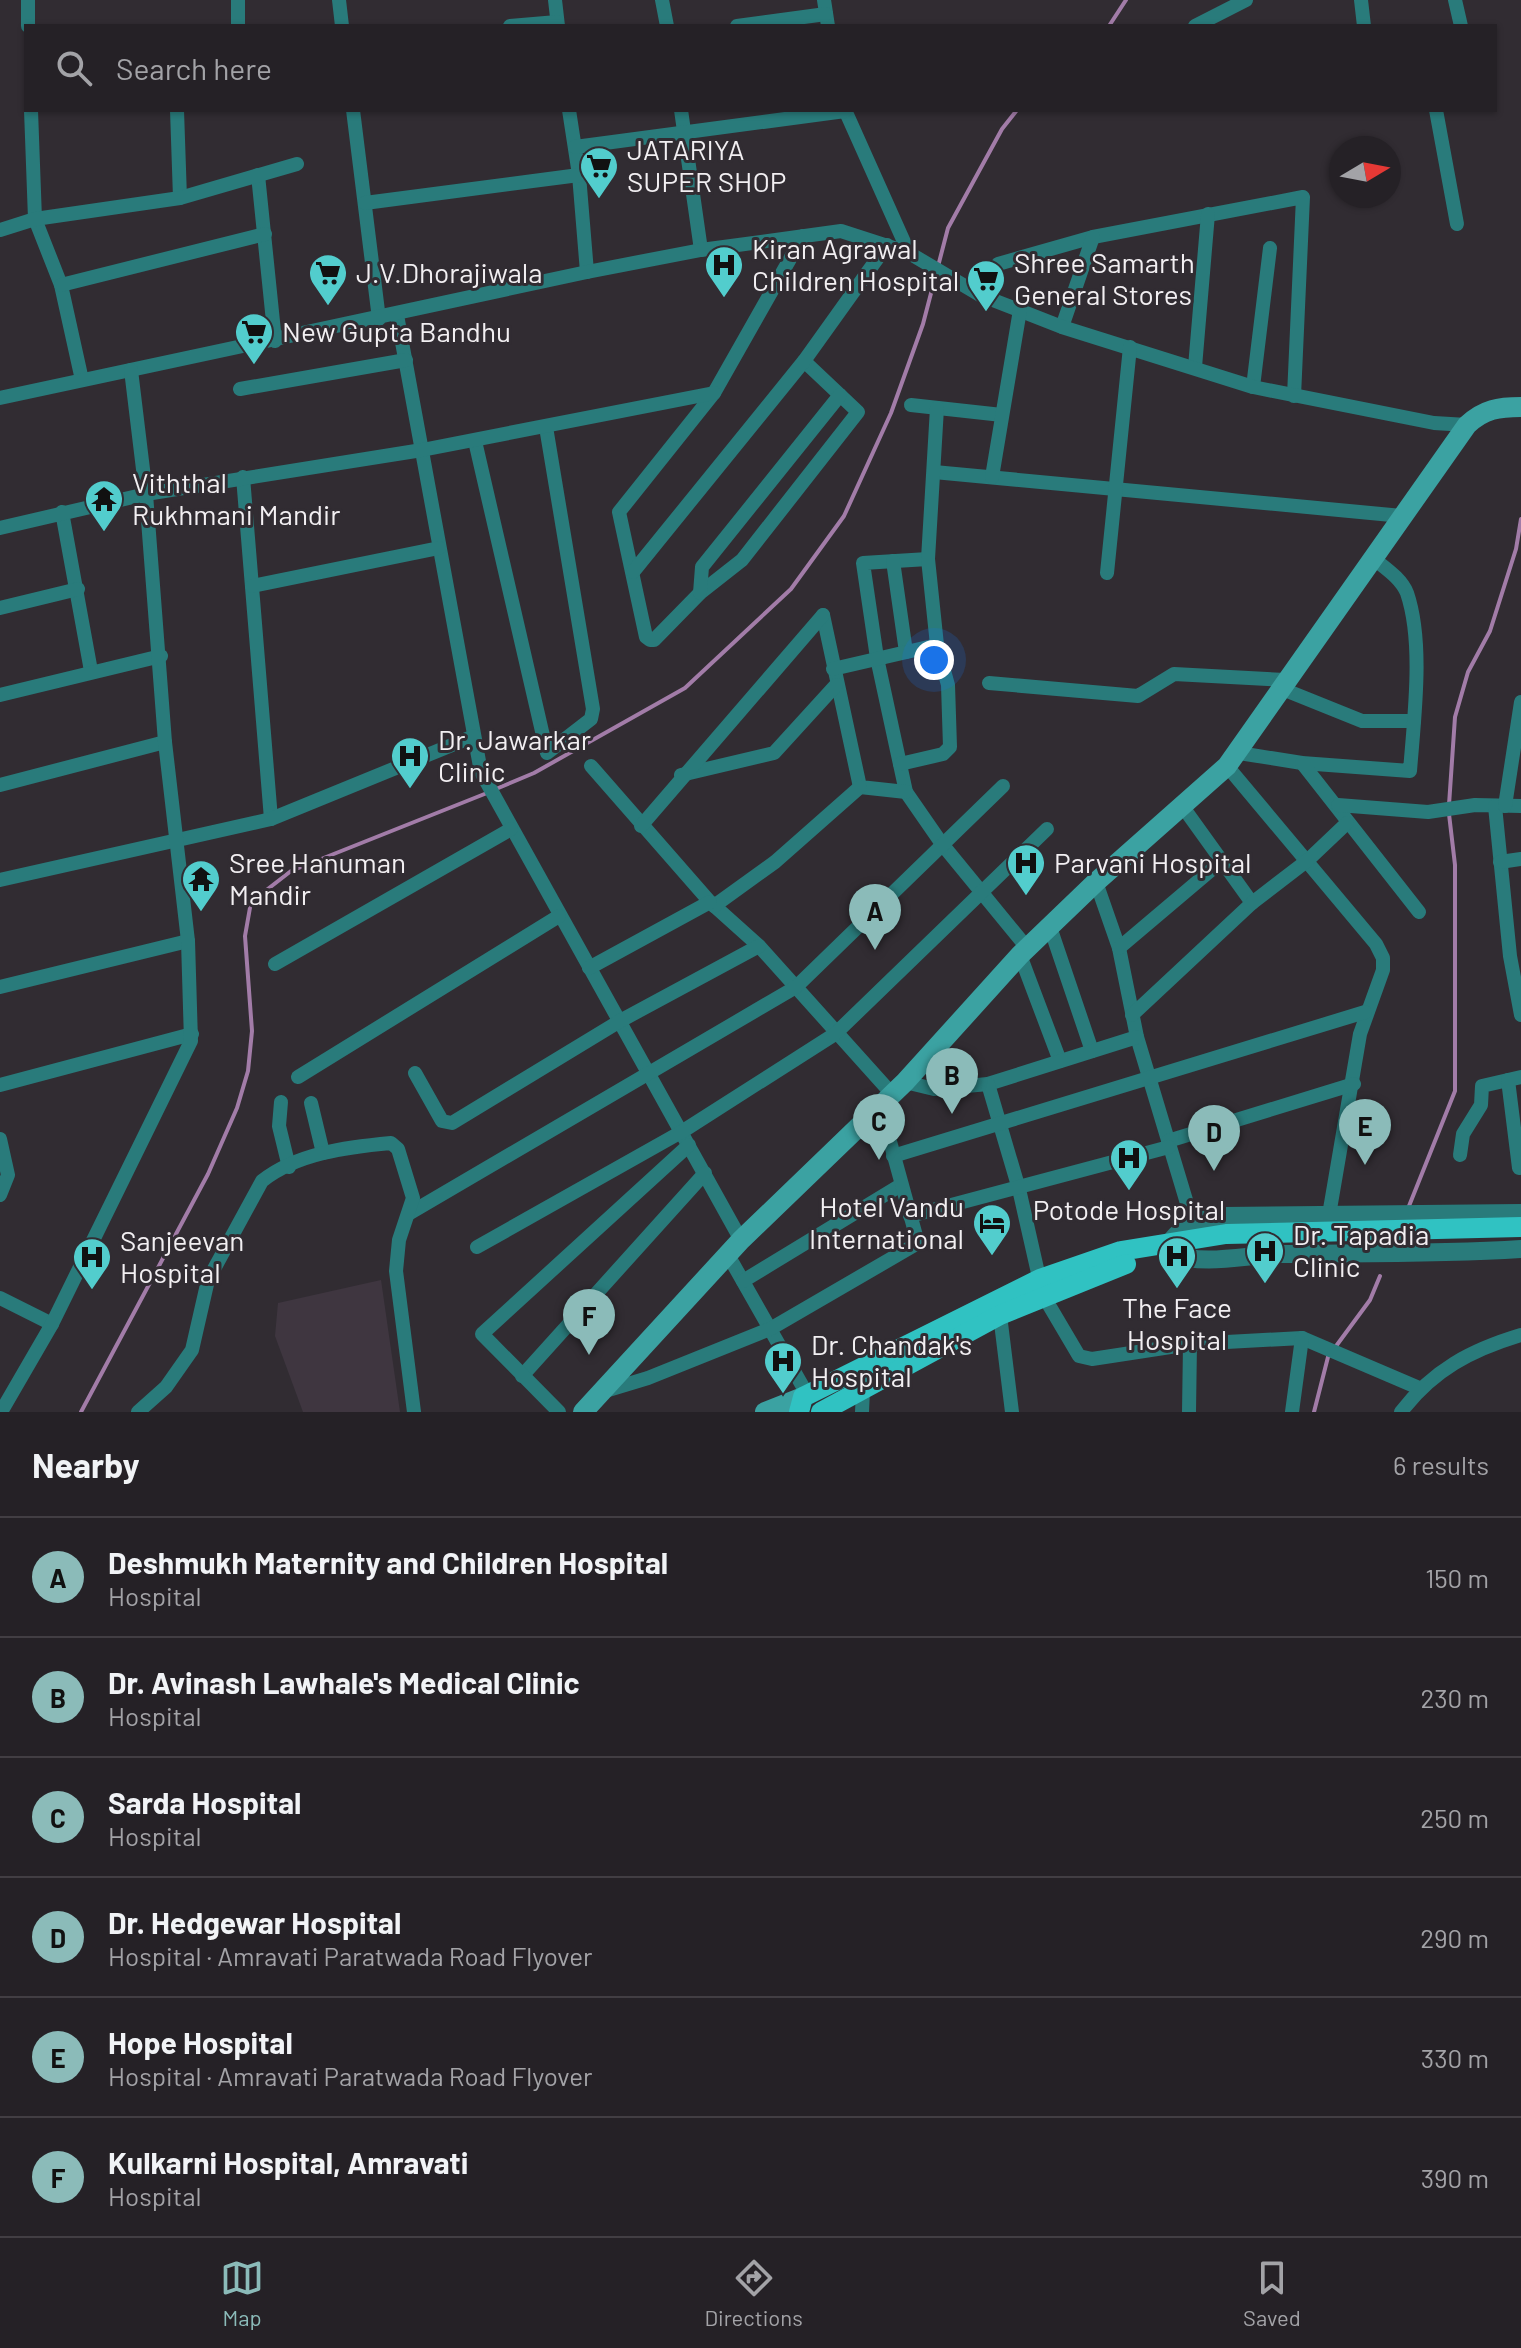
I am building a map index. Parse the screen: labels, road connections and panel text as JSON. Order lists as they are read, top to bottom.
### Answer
{
  "places": {
    "supermarket": [
      "JATARIYA SUPER SHOP",
      "J.V.Dhorajiwala",
      "Shree Samarth General Stores",
      "New Gupta Bandhu"
    ],
    "hospital": [
      "Kiran Agrawal Children Hospital",
      "Dr. Jawarkar Clinic",
      "Parvani Hospital",
      "Potode Hospital",
      "Dr. Tapadia Clinic",
      "The Face Hospital",
      "Sanjeevan Hospital",
      "Dr. Chandak's Hospital"
    ],
    "temple": ["Viththal Rukhmani Mandir", "Sree Hanuman Mandir"],
    "hotel": ["Hotel Vandu International"]
  },
  "north": "right",
  "page": {
    "search": "Search here",
    "pins": [
      "A",
      "B",
      "C",
      "E",
      "D",
      "F"
    ],
    "heading": ["Nearby", "6 results"],
    "list": [
      {
        "mark": "A",
        "name": "Deshmukh Maternity and Children Hospital",
        "note": "Hospital",
        "value": "150 m"
      },
      {
        "mark": "B",
        "name": "Dr. Avinash Lawhale's Medical Clinic",
        "note": "Hospital",
        "value": "230 m"
      },
      {
        "mark": "C",
        "name": "Sarda Hospital",
        "note": "Hospital",
        "value": "250 m"
      },
      {
        "mark": "D",
        "name": "Dr. Hedgewar Hospital",
        "note": "Hospital · Amravati Paratwada Road Flyover",
        "value": "290 m"
      },
      {
        "mark": "E",
        "name": "Hope Hospital",
        "note": "Hospital · Amravati Paratwada Road Flyover",
        "value": "330 m"
      },
      {
        "mark": "F",
        "name": "Kulkarni Hospital, Amravati",
        "note": "Hospital",
        "value": "390 m"
      }
    ],
    "nav": ["Map", "Directions", "Saved"]
  }
}
